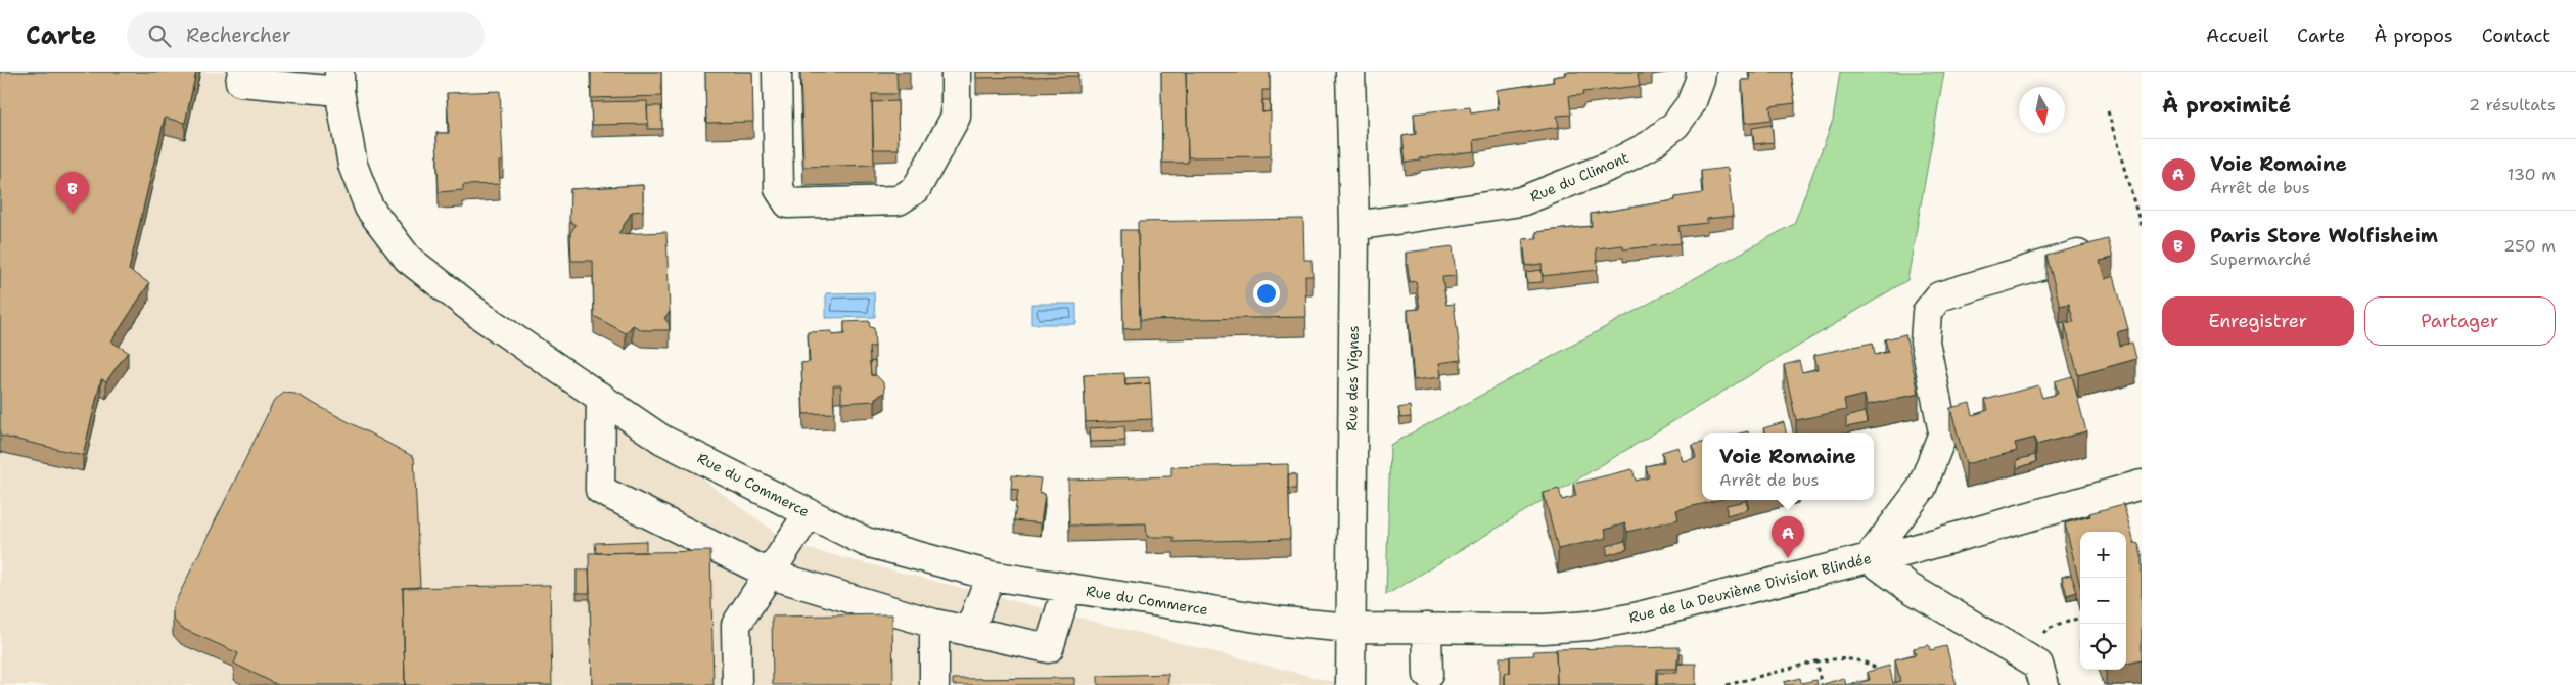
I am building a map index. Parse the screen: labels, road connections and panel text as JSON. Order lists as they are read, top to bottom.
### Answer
{
  "streets": {
    "street": [
      "Rue du Climont",
      "Rue des Vignes",
      "Rue du Commerce",
      "Rue de la Deuxième Division Blindée"
    ]
  },
  "crossings": [
    ["Rue du Climont", "Rue des Vignes"],
    ["Rue des Vignes", "Rue du Commerce"],
    ["Rue des Vignes", "Rue de la Deuxième Division Blindée"],
    ["Rue du Commerce", "Rue de la Deuxième Division Blindée"]
  ],
  "north": "bottom",
  "page": {
    "header": "Carte",
    "search": "Rechercher",
    "nav": [
      "Accueil",
      "Carte",
      "À propos",
      "Contact"
    ],
    "heading": ["À proximité", "2 résultats"],
    "list": [
      {
        "mark": "A",
        "name": "Voie Romaine",
        "note": "Arrêt de bus",
        "value": "130 m"
      },
      {
        "mark": "B",
        "name": "Paris Store Wolfisheim",
        "note": "Supermarché",
        "value": "250 m"
      }
    ],
    "pins": ["B", "A"],
    "buttons": ["Enregistrer", "Partager"],
    "popup": ["Voie Romaine", "Arrêt de bus"],
    "map_buttons": ["+", "−"]
  }
}
